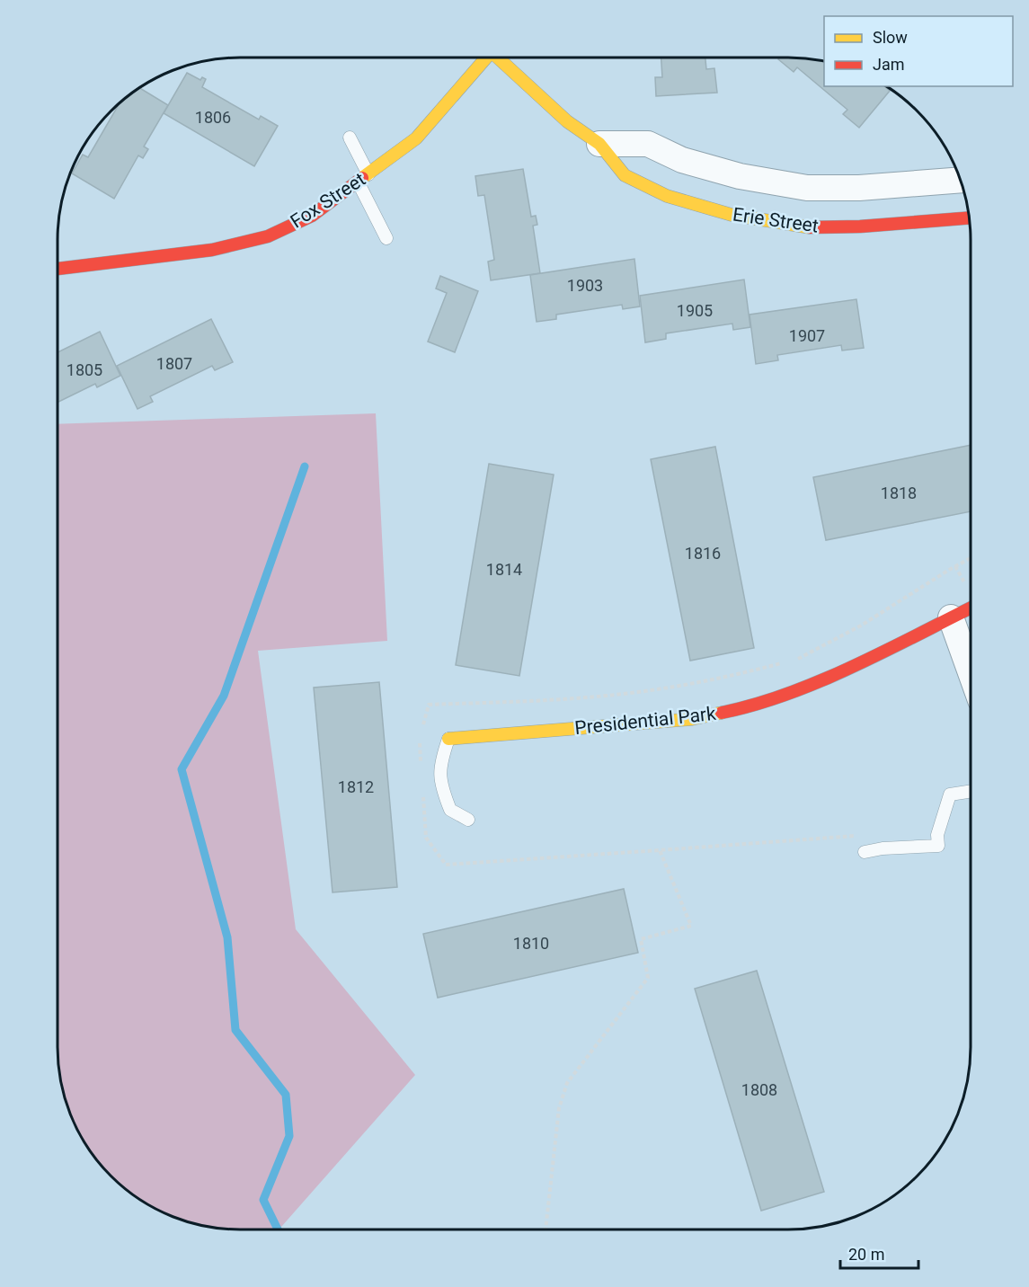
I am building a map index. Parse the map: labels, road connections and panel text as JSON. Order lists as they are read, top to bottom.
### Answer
{
  "streets": {
    "street": ["Fox Street", "Erie Street", "Presidential Park"]
  },
  "house_numbers": [
    "1806",
    "1903",
    "1905",
    "1907",
    "1807",
    "1805",
    "1818",
    "1816",
    "1814",
    "1812",
    "1810",
    "1808"
  ],
  "legend": ["Slow", "Jam"],
  "scale_bar": "20 m"
}
